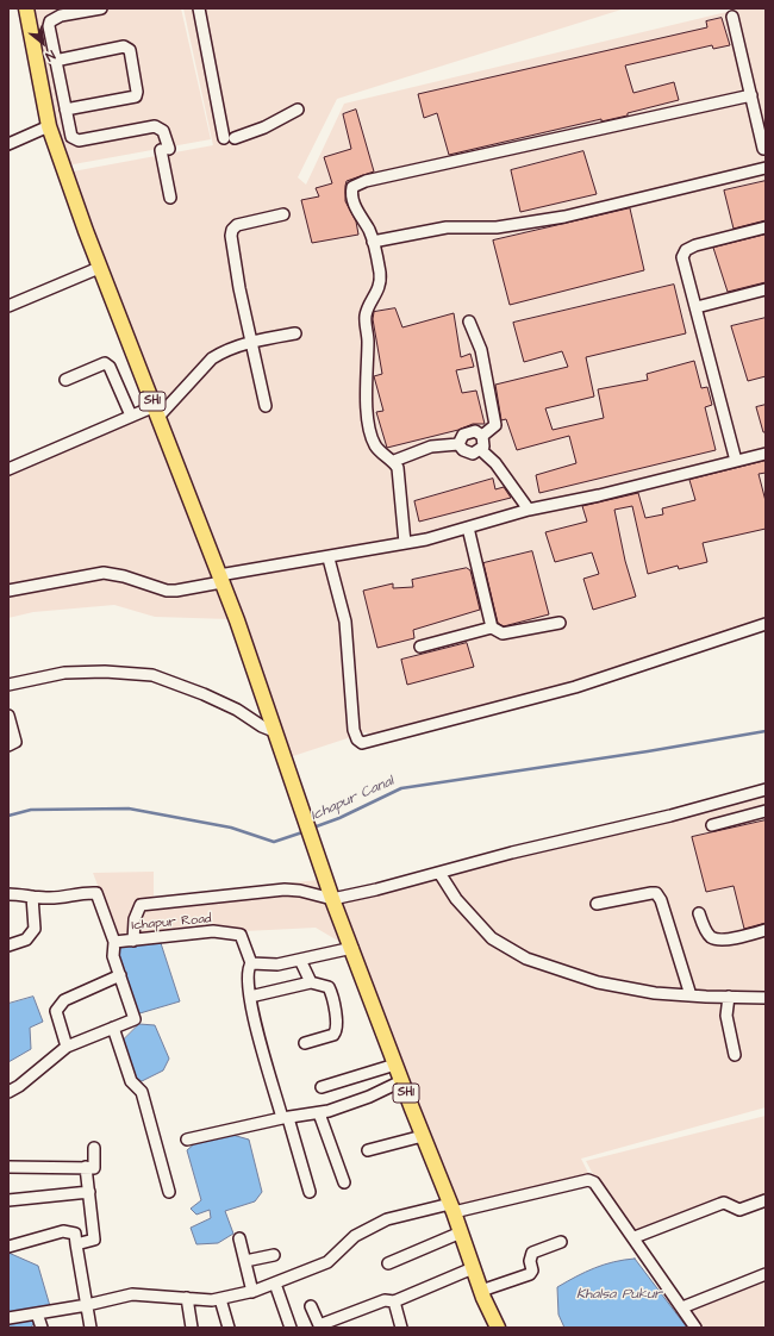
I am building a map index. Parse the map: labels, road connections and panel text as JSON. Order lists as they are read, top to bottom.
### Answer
{
  "streets": {
    "main road": ["SH1"],
    "street": ["Ichapur Road"]
  },
  "water": ["Ichapur Canal", "Khalsa Pukur"],
  "north": "bottom right"
}
